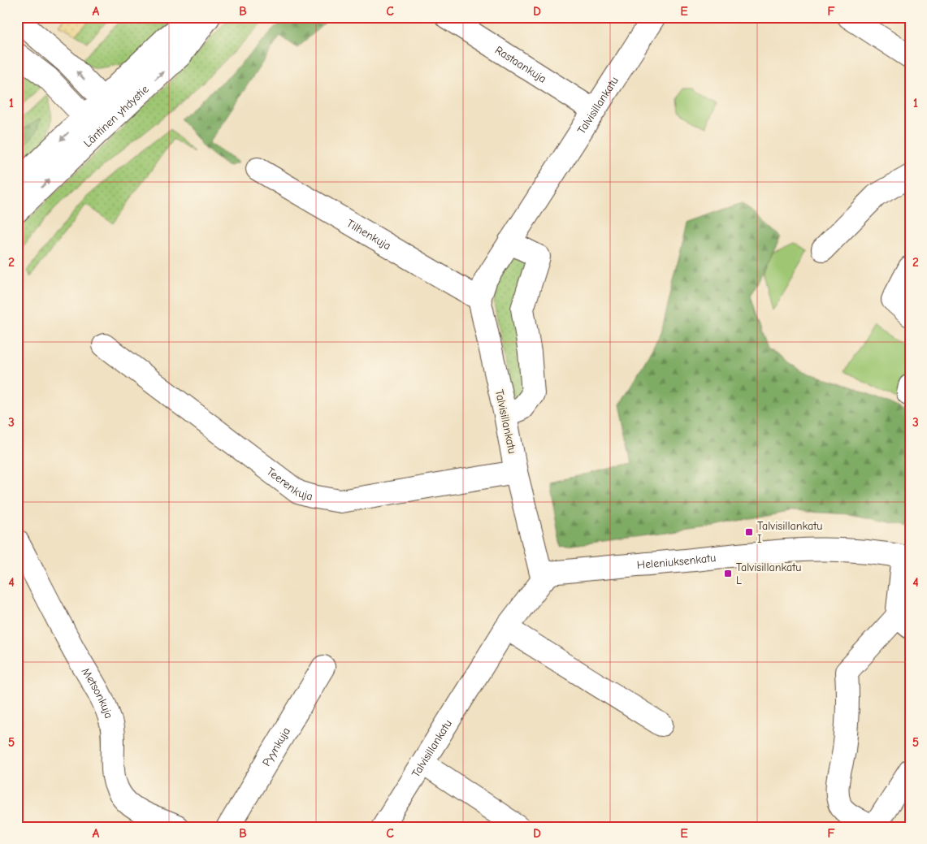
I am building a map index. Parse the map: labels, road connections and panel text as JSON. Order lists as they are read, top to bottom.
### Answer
{
  "streets": {
    "street": [
      "Rastaankuja",
      "Talvisillankatu",
      "Läntinen yhdystie",
      "Tilhenkuja",
      "Teerenkuja",
      "Heleniuksenkatu",
      "Metsonkuja",
      "Pyynkuja"
    ]
  },
  "crossings": [
    ["Rastaankuja", "Talvisillankatu"],
    ["Talvisillankatu", "Tilhenkuja"],
    ["Talvisillankatu", "Teerenkuja"],
    ["Talvisillankatu", "Heleniuksenkatu"]
  ],
  "places": {
    "transit": ["Talvisillankatu I", "Talvisillankatu L"]
  },
  "grid": {
    "columns": [
      "A",
      "B",
      "C",
      "D",
      "E",
      "F"
    ],
    "rows": [
      "1",
      "2",
      "3",
      "4",
      "5"
    ]
  }
}
